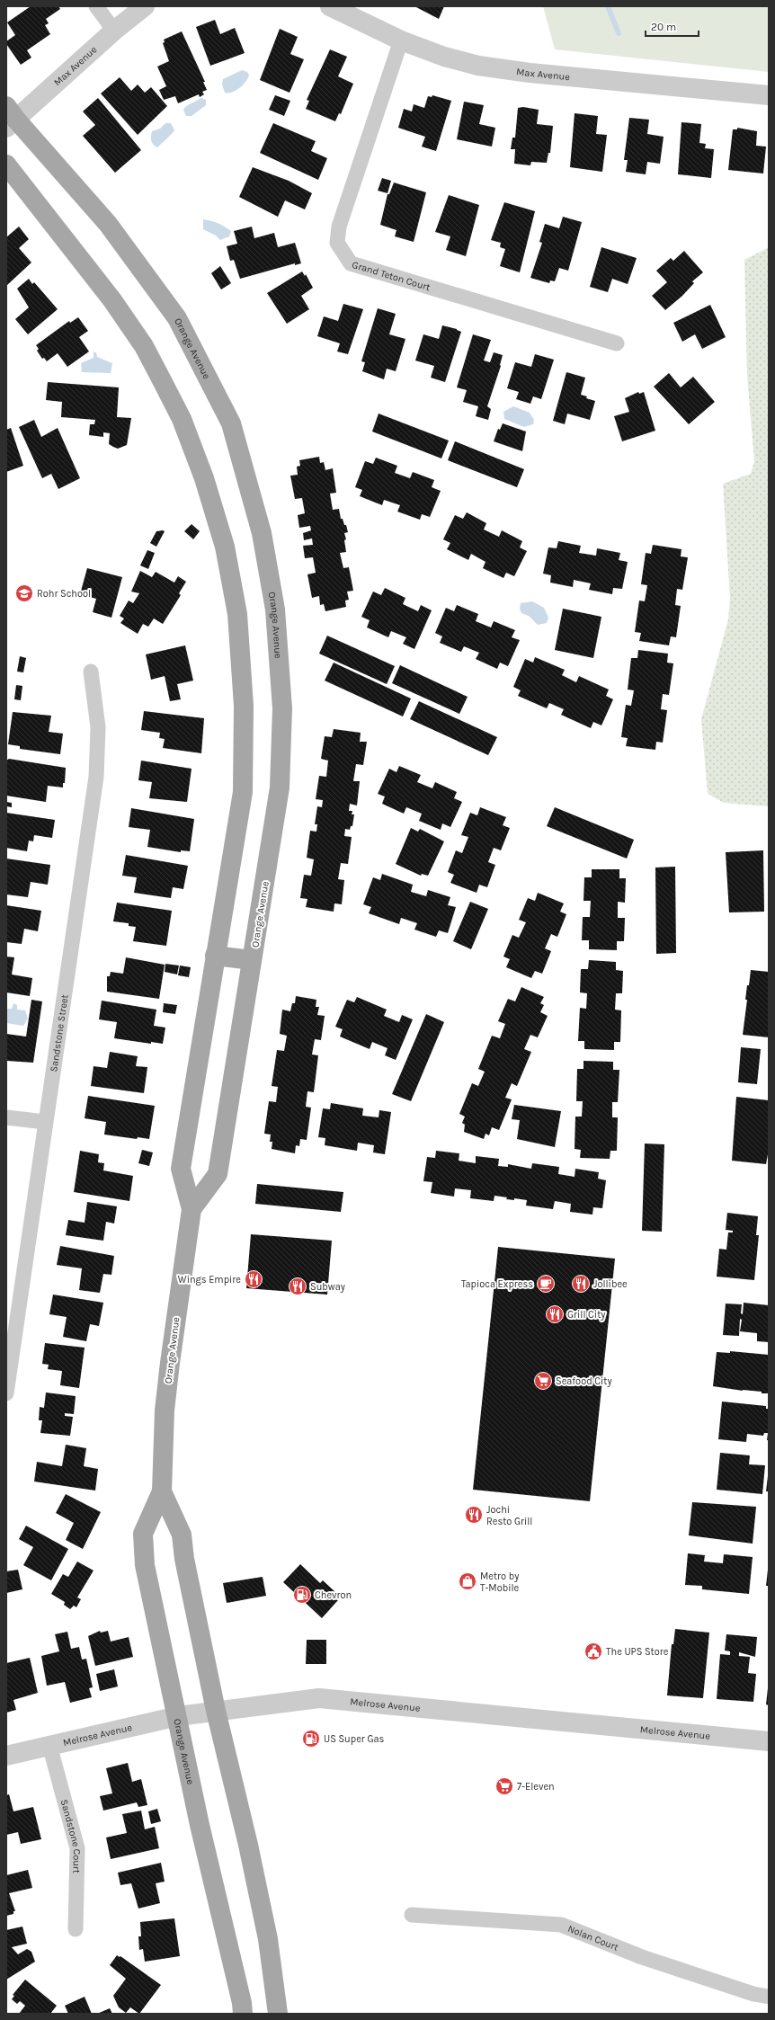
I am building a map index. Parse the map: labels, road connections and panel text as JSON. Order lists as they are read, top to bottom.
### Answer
{
  "streets": {
    "main road": ["Orange Avenue"],
    "street": [
      "Max Avenue",
      "Grand Teton Court",
      "Sandstone Street",
      "Melrose Avenue",
      "Sandstone Court",
      "Nolan Court"
    ]
  },
  "crossings": [
    ["Max Avenue", "Grand Teton Court"],
    ["Max Avenue", "Orange Avenue"],
    ["Orange Avenue", "Melrose Avenue"],
    ["Melrose Avenue", "Sandstone Court"]
  ],
  "places": {
    "school or university": ["Rohr School"],
    "restaurant": [
      "Wings Empire",
      "Jollibee",
      "Subway",
      "Grill City",
      "Jochi Resto Grill"
    ],
    "cafe": ["Tapioca Express"],
    "supermarket": ["Seafood City", "7-Eleven"],
    "shop": ["Metro by T-Mobile"],
    "fuel station": ["Chevron", "US Super Gas"],
    "public building": ["The UPS Store"]
  },
  "scale_bar": "20 m"
}
